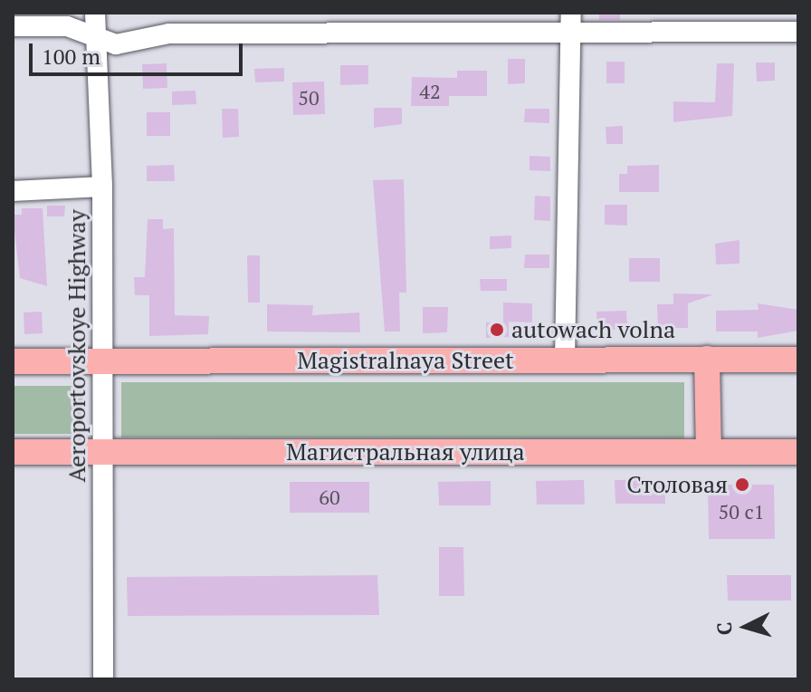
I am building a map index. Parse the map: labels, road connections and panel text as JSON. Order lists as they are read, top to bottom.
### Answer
{
  "streets": {
    "main road": ["Magistralnaya Street", "Магистральная улица"],
    "street": ["Aeroportovskoye Highway"]
  },
  "crossings": [
    ["Aeroportovskoye Highway", "Magistralnaya Street"],
    ["Aeroportovskoye Highway", "Магистральная улица"]
  ],
  "places": ["autowach volna", "Столовая"],
  "house_numbers": [
    "42",
    "50",
    "60",
    "50 с1"
  ],
  "scale_bar": "100 m",
  "north": "left"
}
